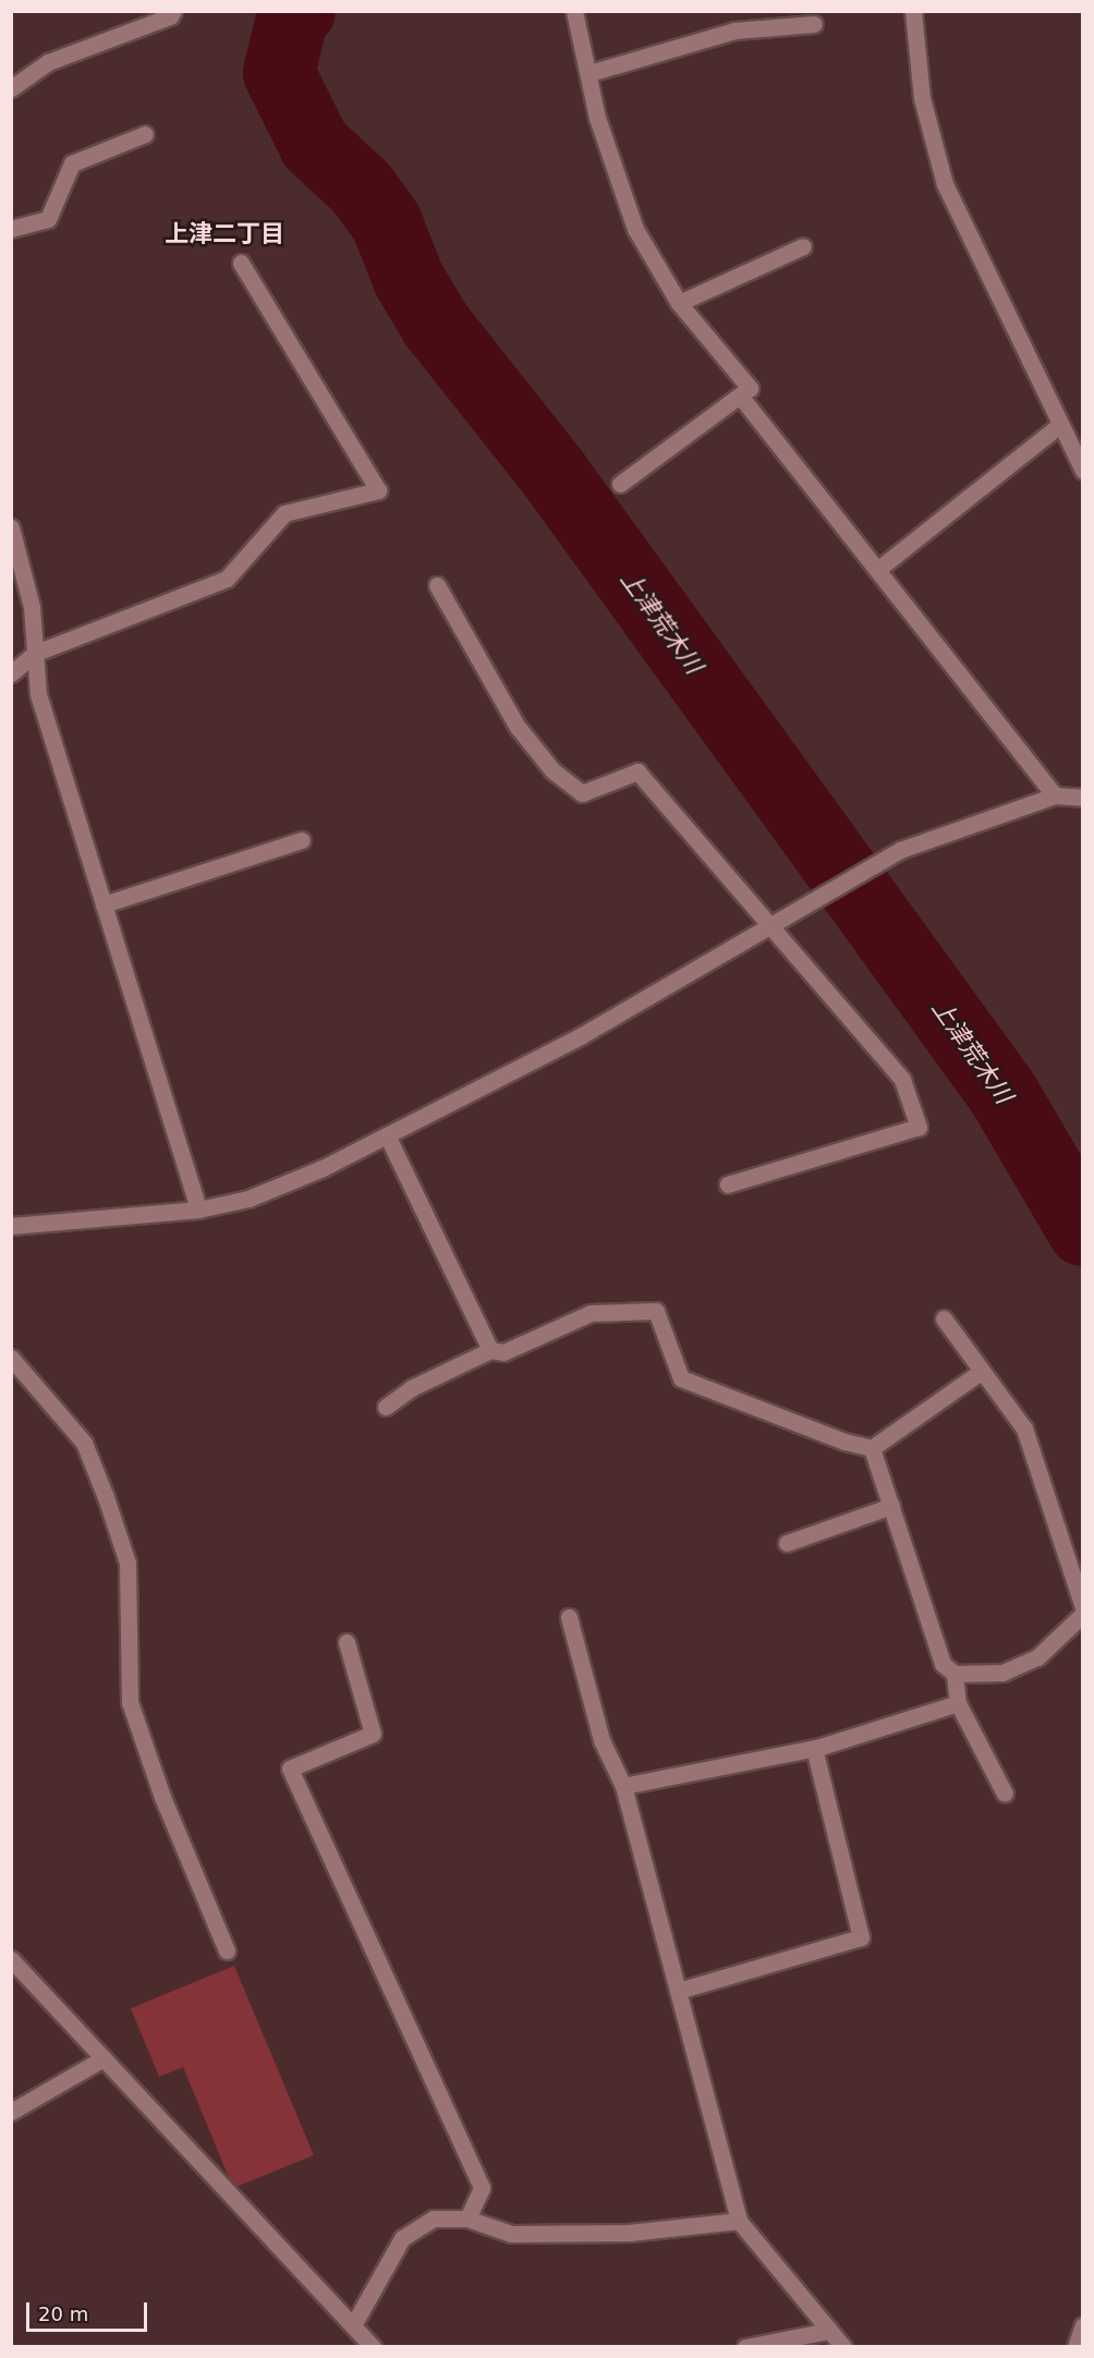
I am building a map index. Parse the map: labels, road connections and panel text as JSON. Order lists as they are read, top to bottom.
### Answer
{
  "districts": ["上津二丁目"],
  "water": ["上津荒木川"],
  "scale_bar": "20 m"
}
